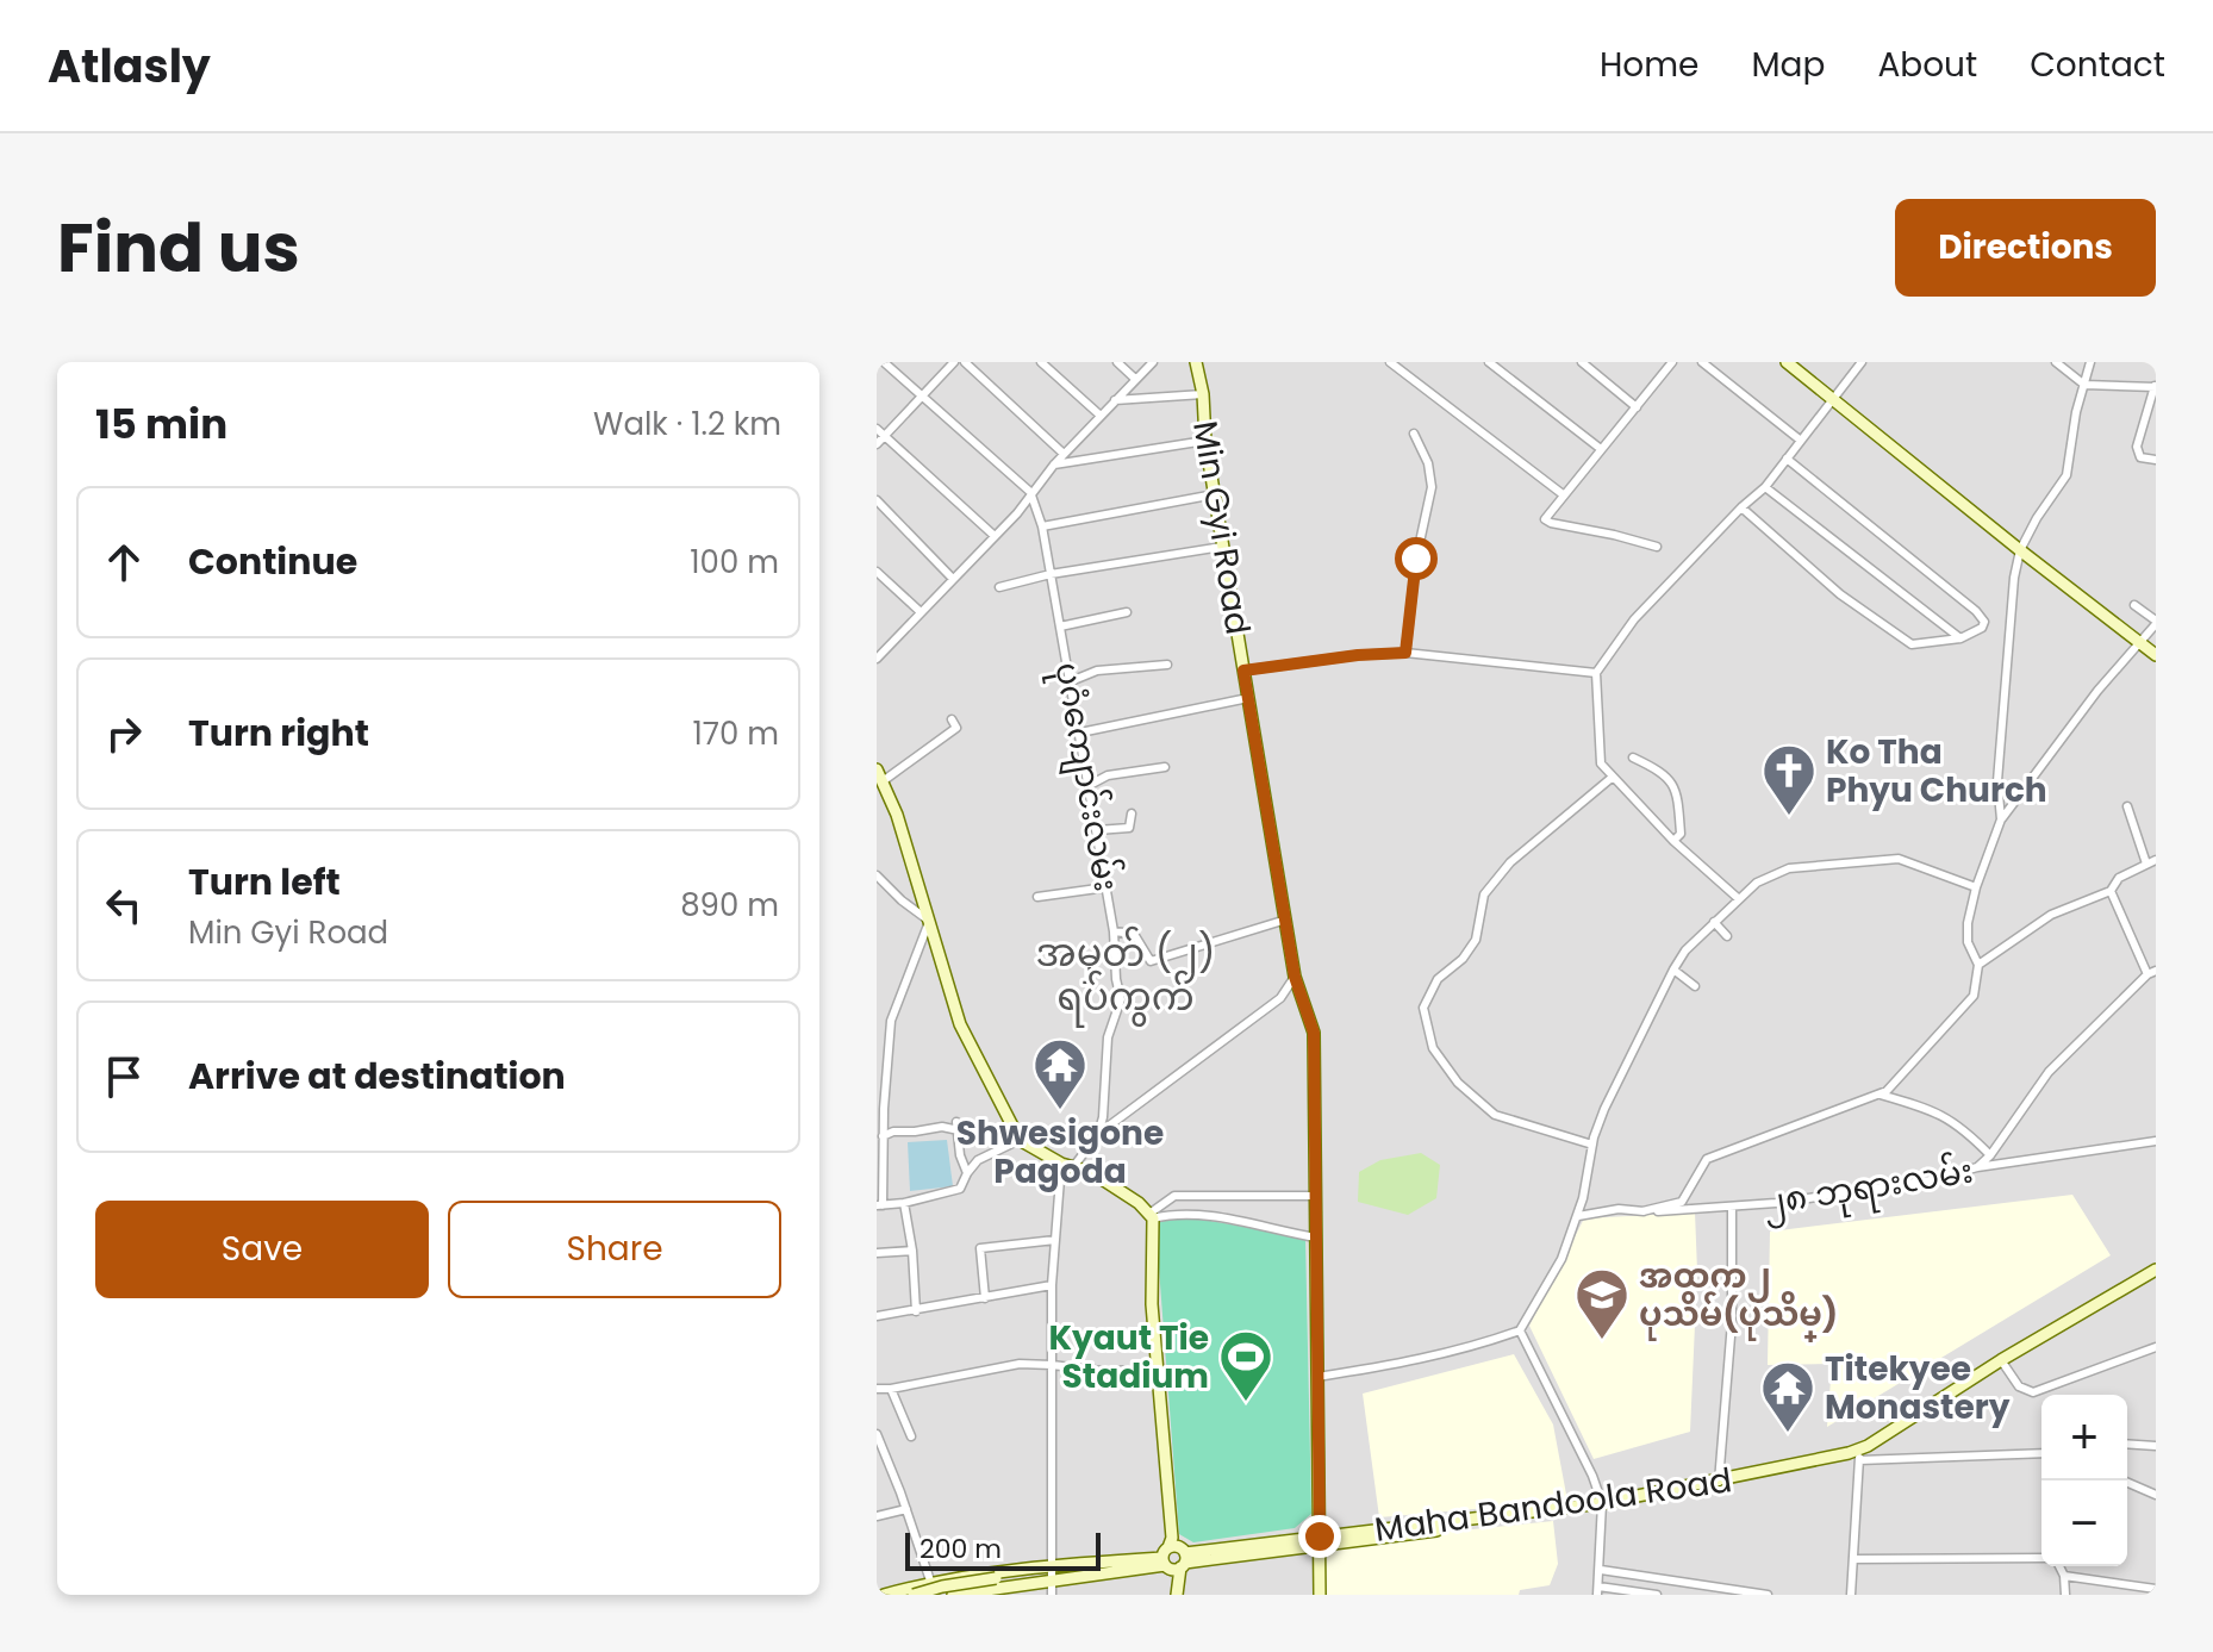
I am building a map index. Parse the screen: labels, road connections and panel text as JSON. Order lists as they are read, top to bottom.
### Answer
{
  "streets": {
    "main road": ["Min Gyi Road", "Maha Bandoola Road"],
    "street": ["ပုဂံကျောင်းလမ်း", "၂၈ ဘုရားလမ်း"]
  },
  "crossings": [
    ["Min Gyi Road", "Maha Bandoola Road"]
  ],
  "districts": ["အမှတ် (၂) ရပ်ကွက်"],
  "places": {
    "church": ["Ko Tha Phyu Church"],
    "temple": ["Shwesigone Pagoda", "Titekyee Monastery"],
    "school or university": ["အထက၂ ပုသိမ်(ပုသိမ္)"],
    "sports": ["Kyaut Tie Stadium"]
  },
  "scale_bar": "200 m",
  "page": {
    "header": "Atlasly",
    "nav": [
      "Home",
      "Map",
      "About",
      "Contact"
    ],
    "title": "Find us",
    "buttons": [
      "Directions",
      ["Save", "Share"]
    ],
    "heading": ["15 min", "Walk · 1.2 km"],
    "list": [
      ["Continue", "100 m"],
      ["Turn right", "170 m"],
      ["Turn left", "Min Gyi Road", "890 m"],
      "Arrive at destination"
    ],
    "map_buttons": ["+", "−"],
    "scale": "200 m"
  }
}
